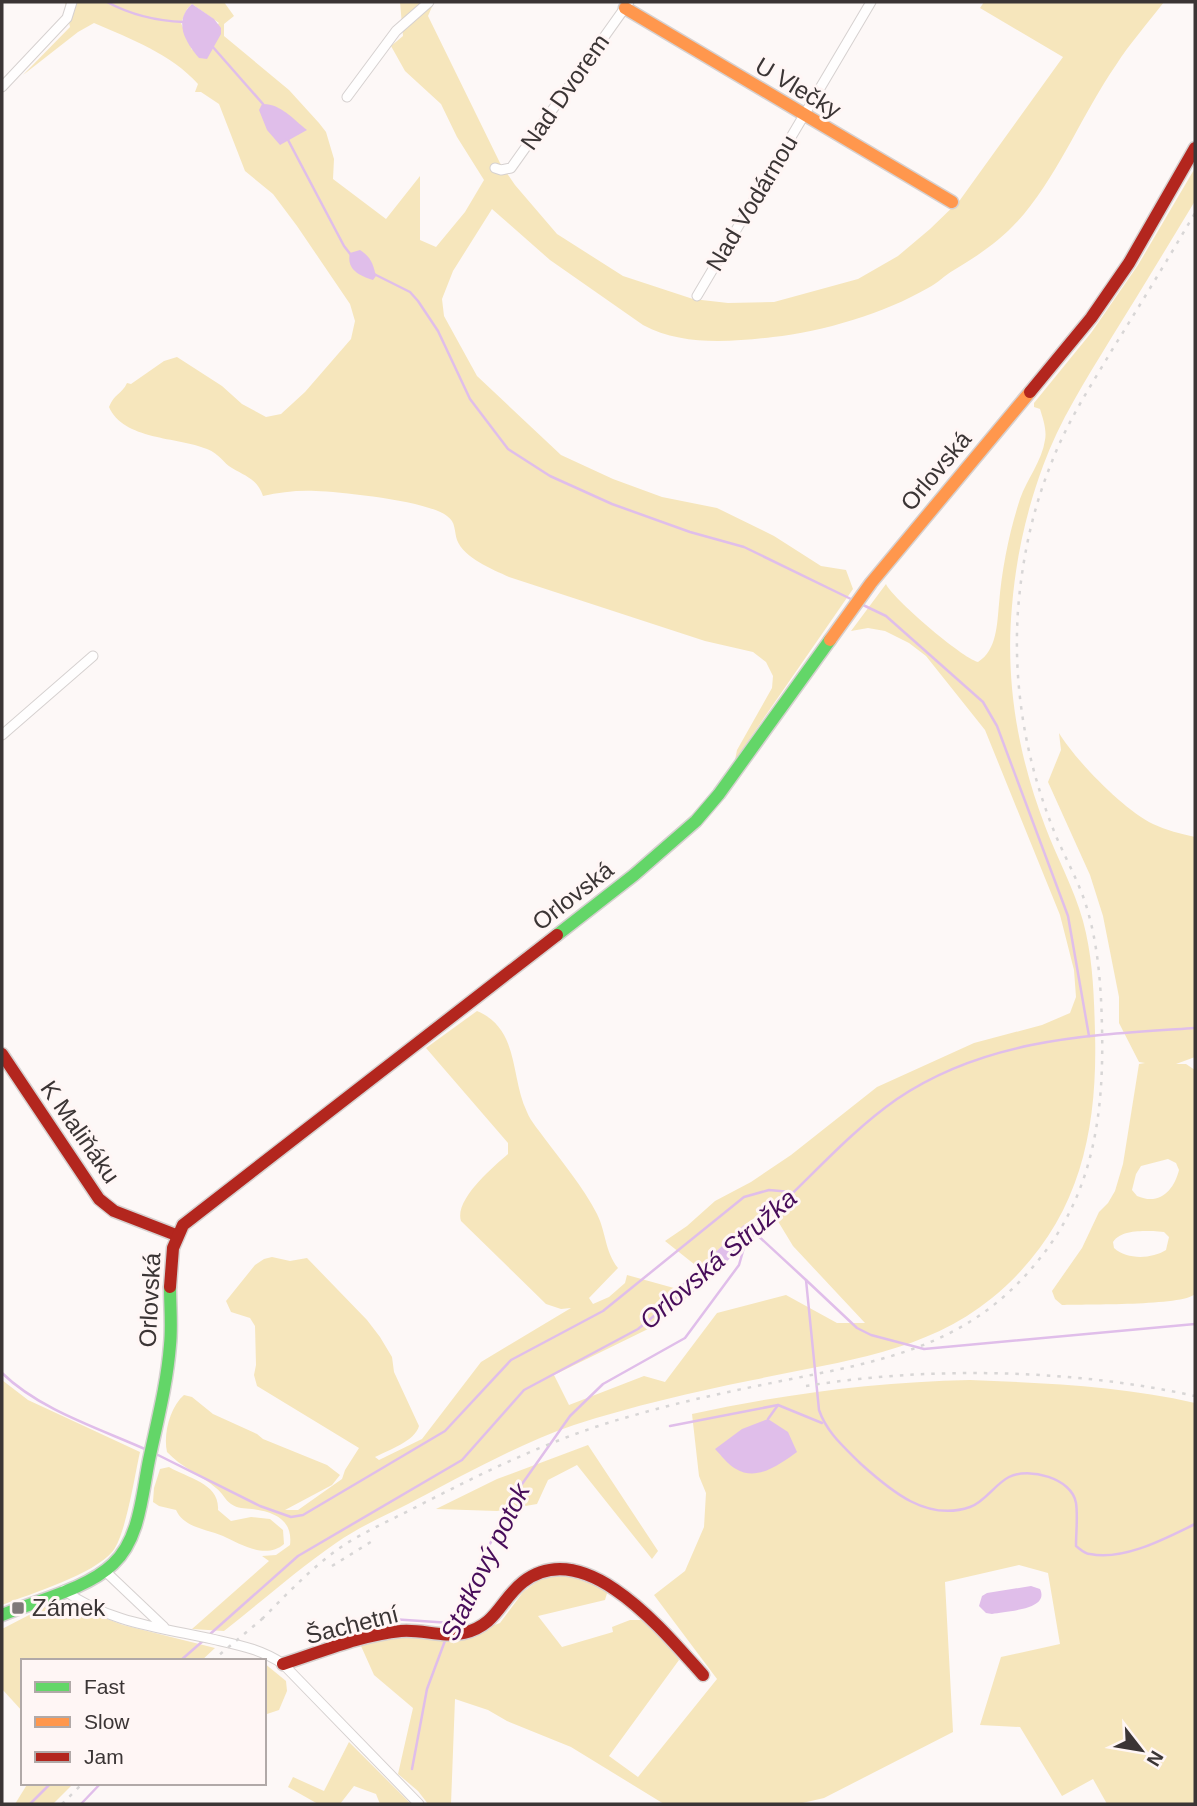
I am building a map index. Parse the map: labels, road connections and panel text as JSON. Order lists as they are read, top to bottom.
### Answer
{
  "streets": {
    "main road": [
      "U Vlečky",
      "Orlovská",
      "K Maliňáku",
      "Šachetní"
    ],
    "street": ["Nad Dvorem", "Nad Vodárnou"]
  },
  "crossings": [
    ["U Vlečky", "Nad Dvorem"],
    ["U Vlečky", "Nad Vodárnou"],
    ["Orlovská", "K Maliňáku"],
    ["Orlovská", "Šachetní"]
  ],
  "water": ["Orlovská Stružka", "Statkový potok"],
  "places": {
    "transit": ["Zámek"]
  },
  "legend": ["Fast", "Slow", "Jam"],
  "north": "bottom right"
}
